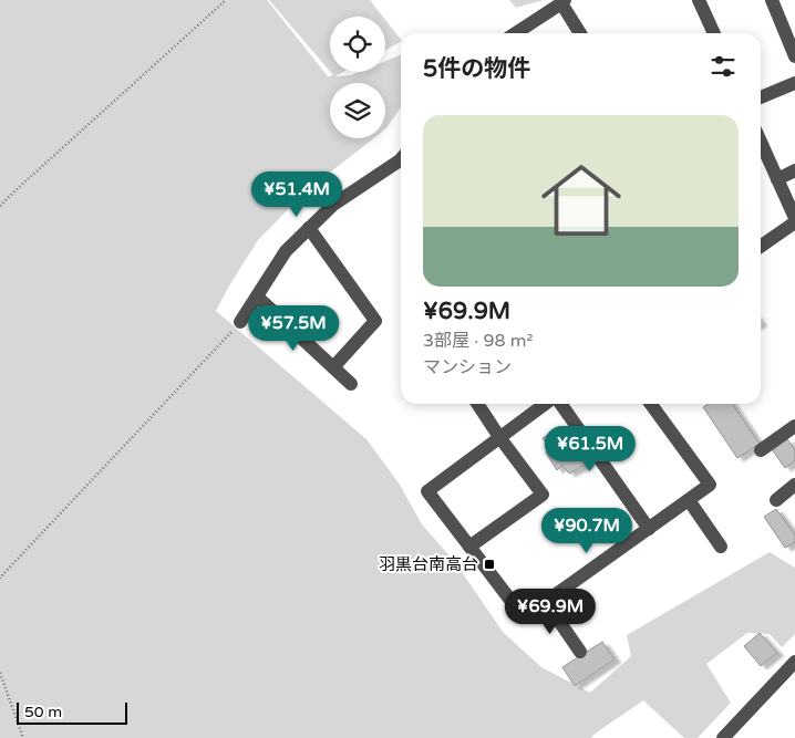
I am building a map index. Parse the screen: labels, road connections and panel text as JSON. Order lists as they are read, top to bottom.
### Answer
{
  "places": {
    "transit": ["羽黒台南高台"]
  },
  "scale_bar": "50 m",
  "page": {
    "heading": "5件の物件",
    "list": [
      {
        "name": "¥69.9M",
        "note": "3部屋 · 98 m² · マンション"
      }
    ],
    "price": [
      "¥51.4M",
      "¥57.5M",
      "¥61.5M",
      "¥90.7M",
      "¥69.9M"
    ],
    "scale": "50 m"
  }
}
